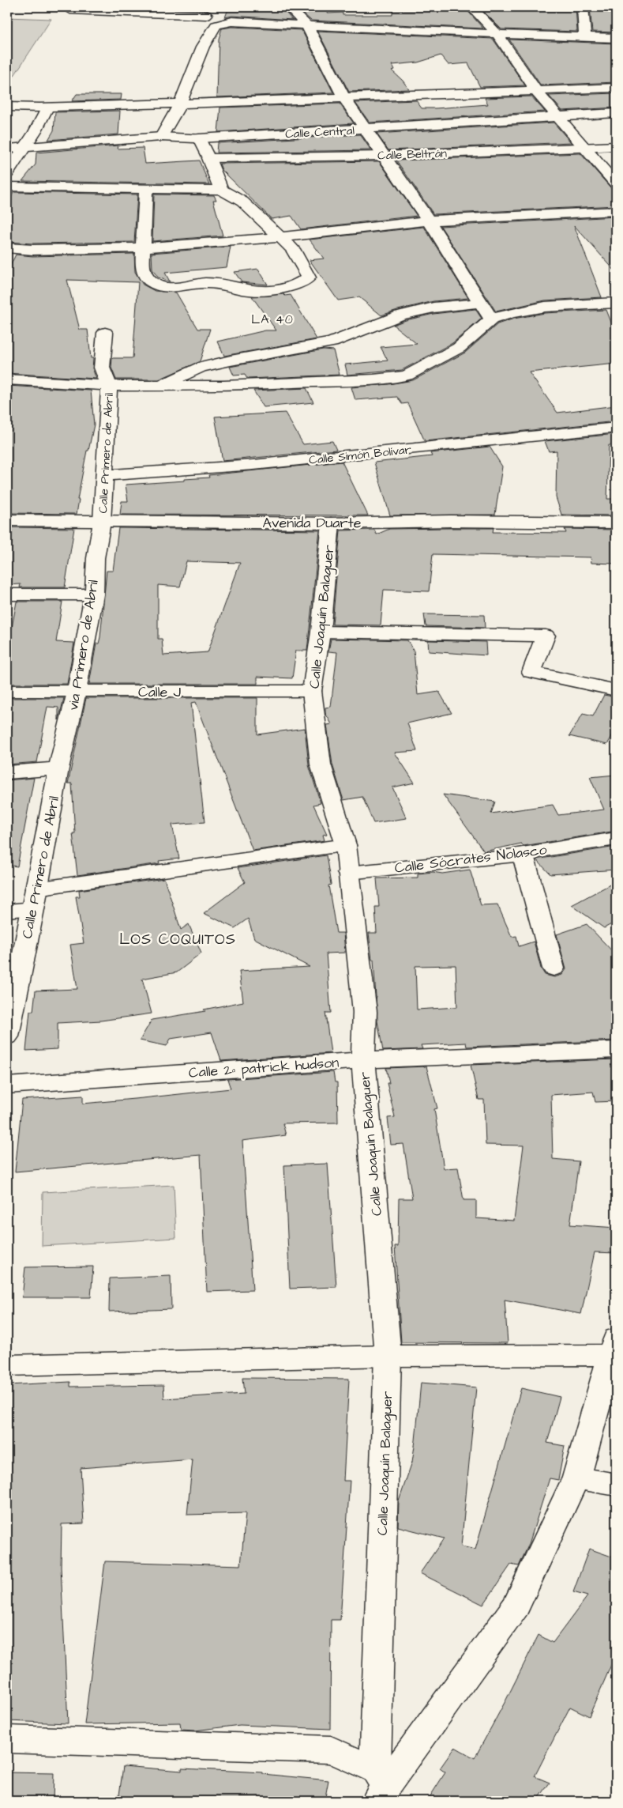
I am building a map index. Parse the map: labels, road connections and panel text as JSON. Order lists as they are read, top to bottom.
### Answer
{
  "streets": {
    "street": [
      "Calle Central",
      "Calle Beltrán",
      "Calle Primero de Abril",
      "Calle Simón Bolívar",
      "Avenida Duarte",
      "Calle Joaquín Balaguer",
      "via Primero de Abril",
      "Calle J",
      "Calle Sócrates Nolasco",
      "Calle 2ª patrick hudson"
    ]
  },
  "crossings": [
    ["Calle Primero de Abril", "Calle Simón Bolívar"],
    ["Calle Primero de Abril", "Avenida Duarte"],
    ["Calle Primero de Abril", "via Primero de Abril"],
    ["Avenida Duarte", "Calle Joaquín Balaguer"],
    ["Avenida Duarte", "via Primero de Abril"],
    ["Calle Joaquín Balaguer", "Calle J"],
    ["Calle Joaquín Balaguer", "Calle Sócrates Nolasco"],
    ["Calle Joaquín Balaguer", "Calle 2ª patrick hudson"],
    ["via Primero de Abril", "Calle J"]
  ],
  "districts": ["LA 40", "LOS COQUITOS"]
}
